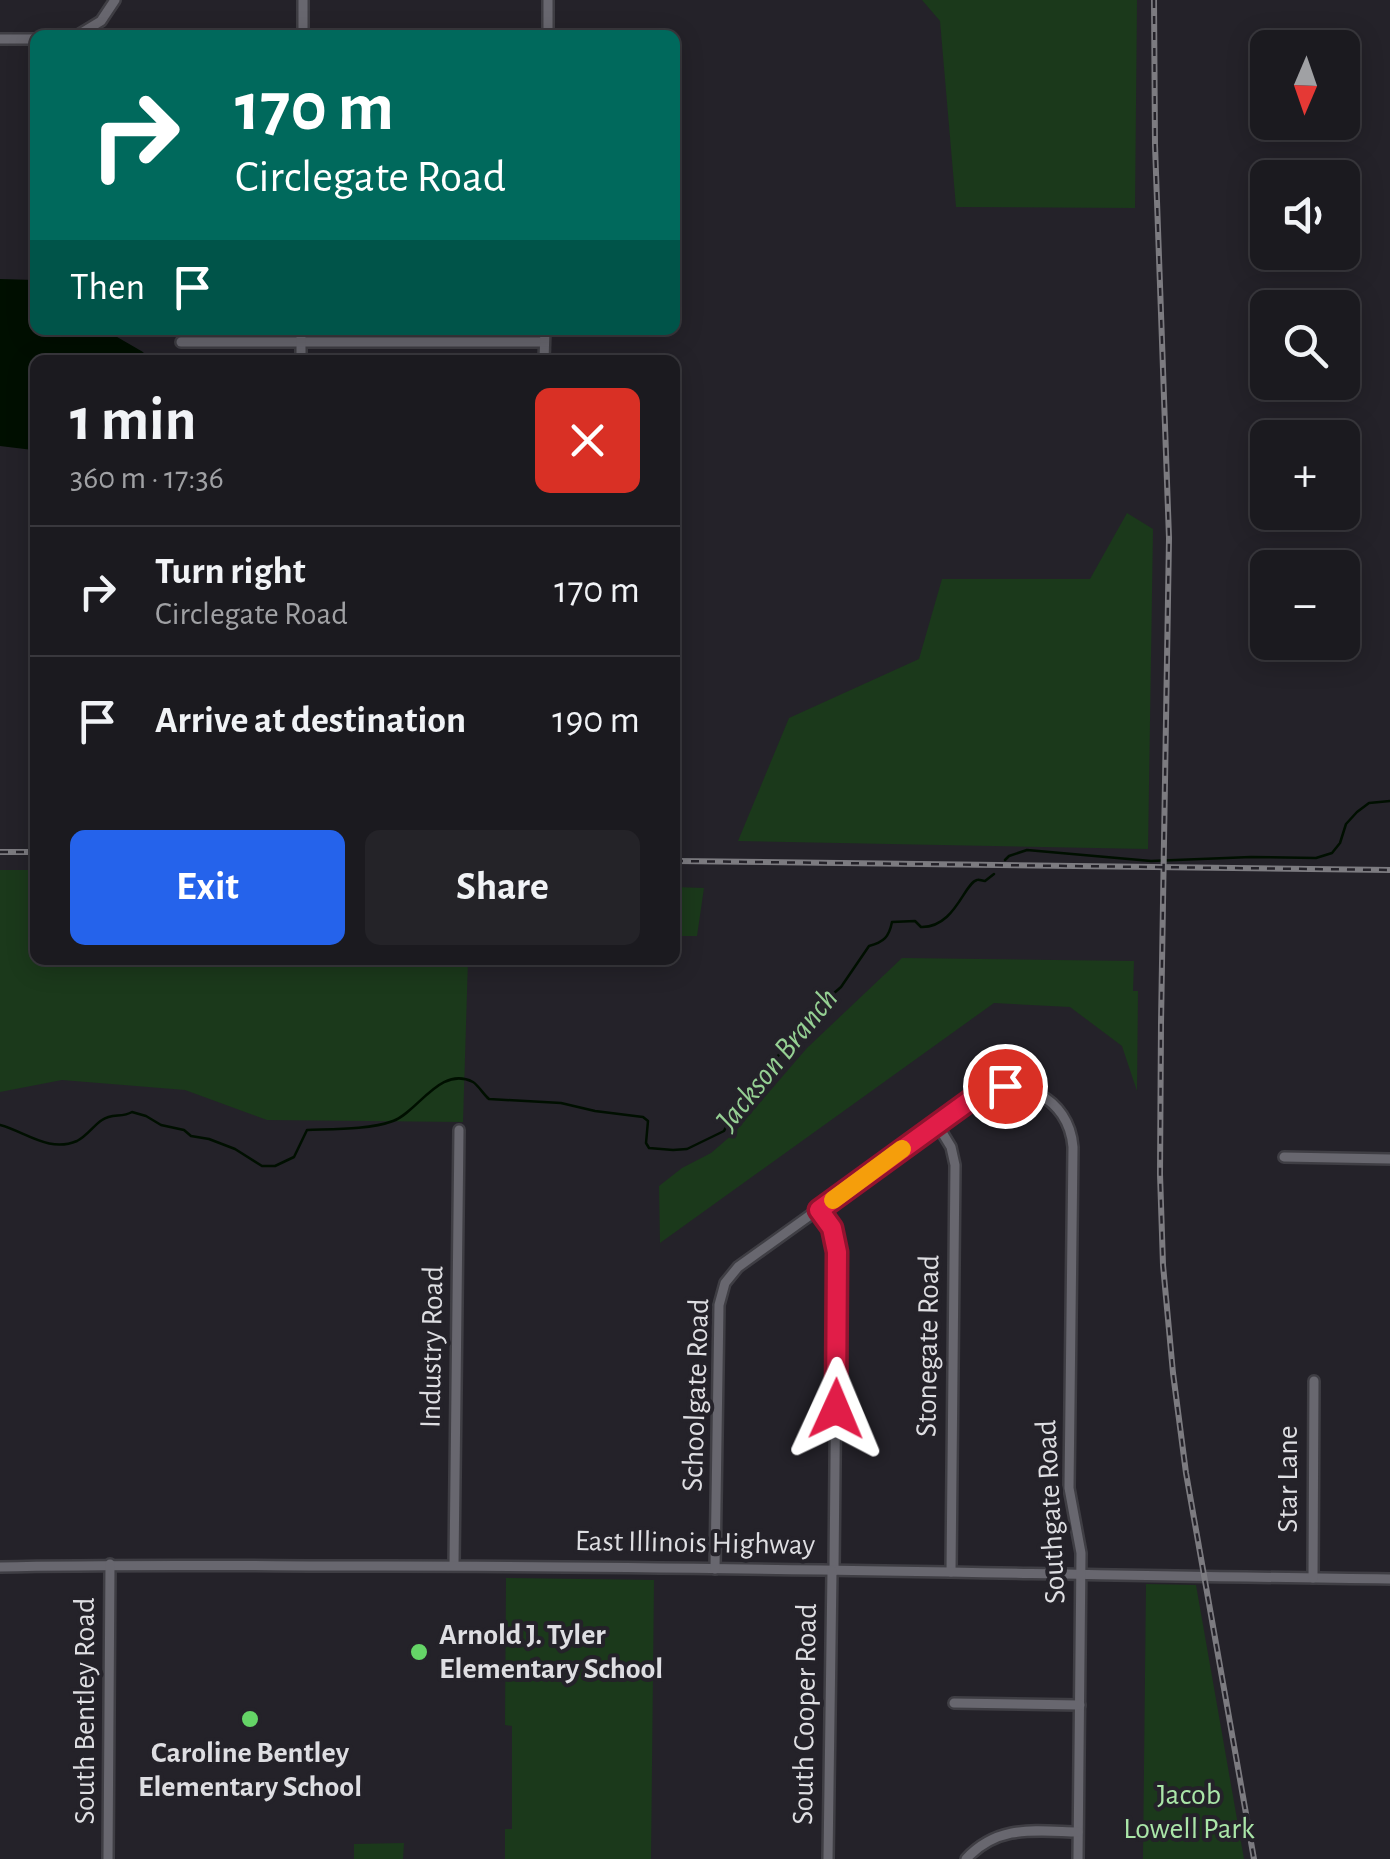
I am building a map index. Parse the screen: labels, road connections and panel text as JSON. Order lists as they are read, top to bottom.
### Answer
{
  "streets": {
    "street": [
      "Stonegate Road",
      "Industry Road",
      "Schoolgate Road",
      "Star Lane",
      "Southgate Road",
      "East Illinois Highway",
      "South Bentley Road",
      "South Cooper Road"
    ]
  },
  "crossings": [
    ["Stonegate Road", "Southgate Road"],
    ["Stonegate Road", "East Illinois Highway"],
    ["Industry Road", "East Illinois Highway"],
    ["Schoolgate Road", "East Illinois Highway"],
    ["Schoolgate Road", "South Cooper Road"],
    ["Star Lane", "East Illinois Highway"],
    ["Southgate Road", "East Illinois Highway"],
    ["East Illinois Highway", "South Bentley Road"],
    ["East Illinois Highway", "South Cooper Road"]
  ],
  "water": ["Jackson Branch"],
  "parks": ["Jacob Lowell Park"],
  "places": ["Arnold J. Tyler Elementary School", "Caroline Bentley Elementary School"],
  "north": "bottom",
  "page": {
    "map_buttons": ["+", "−"],
    "turn": ["170 m", "Circlegate Road"],
    "then": "Then",
    "heading": ["1 min", "360 m · 17:36"],
    "list": [
      {
        "name": "Turn right",
        "note": "Circlegate Road",
        "value": "170 m"
      },
      {
        "name": "Arrive at destination",
        "value": "190 m"
      }
    ],
    "buttons": ["Exit", "Share"]
  }
}
